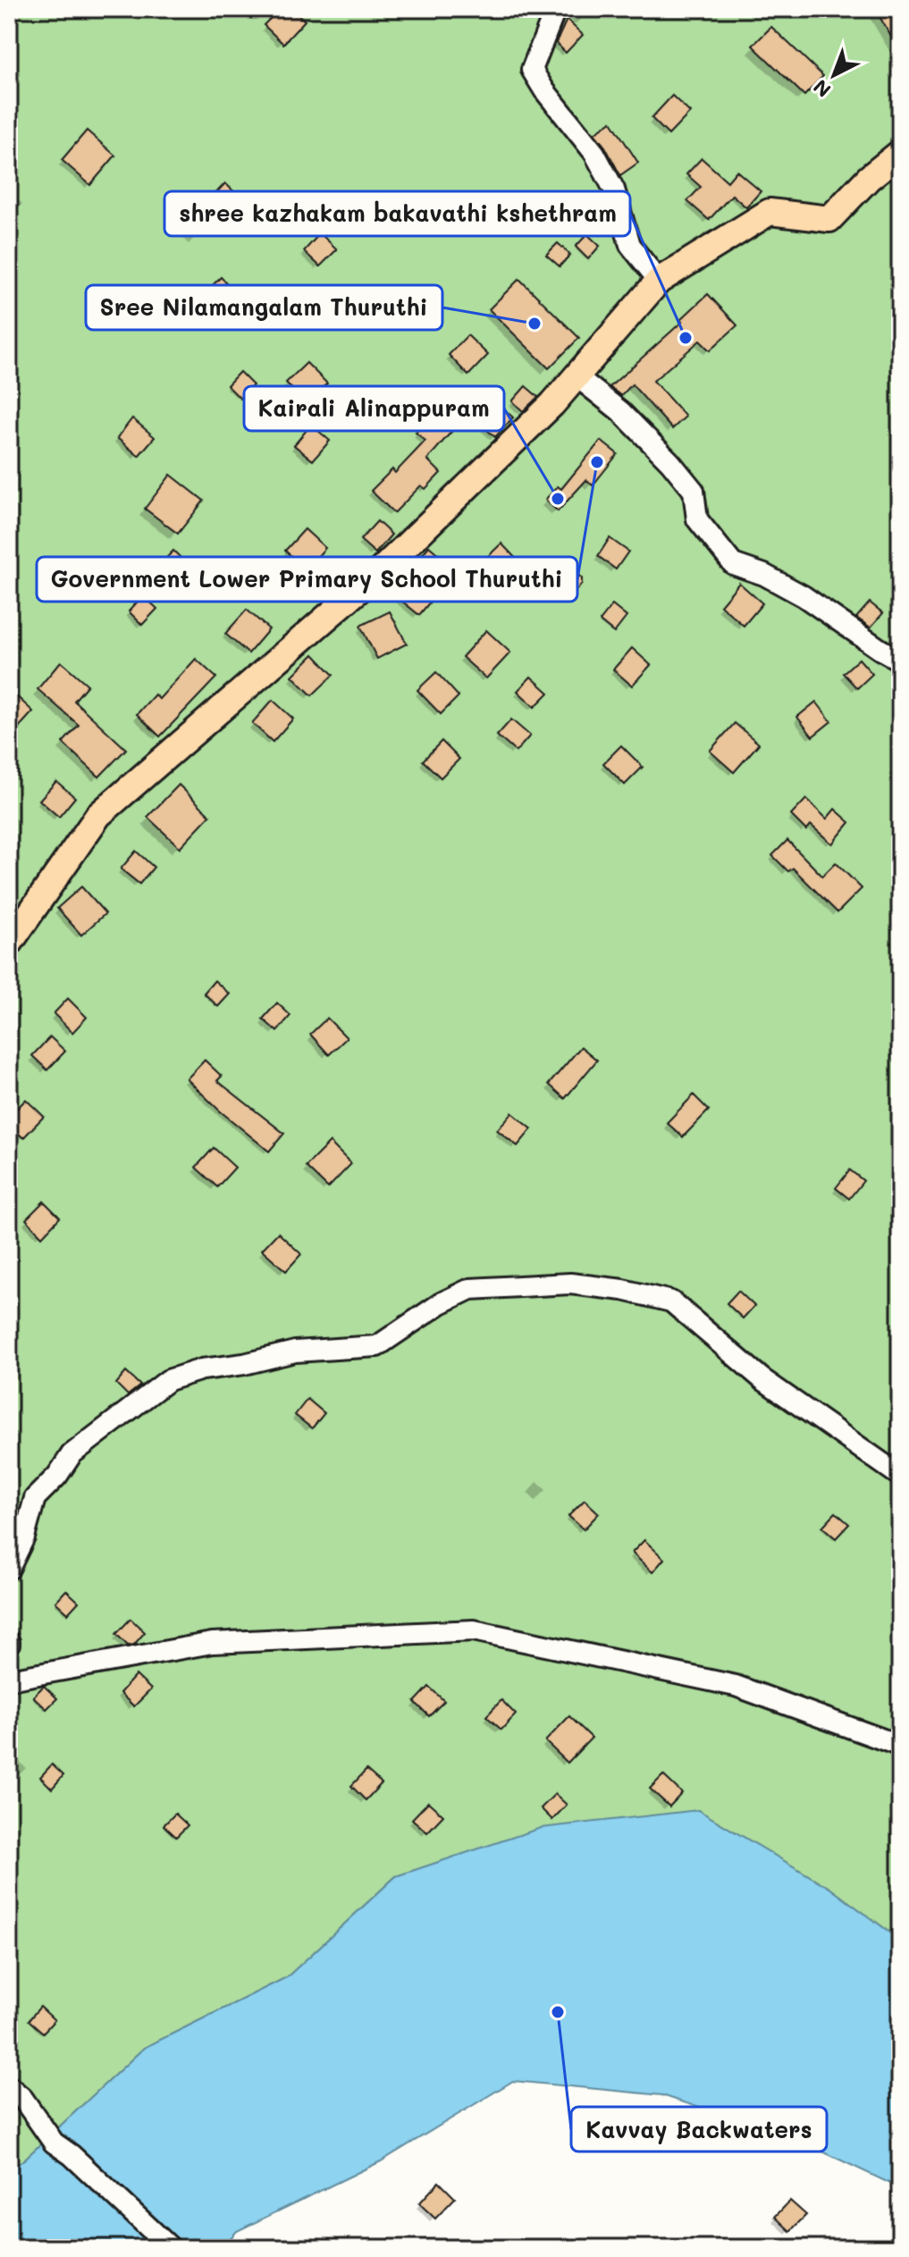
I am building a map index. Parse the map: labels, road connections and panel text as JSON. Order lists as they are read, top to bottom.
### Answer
{
  "places": [
    "Sree Nilamangalam Thuruthi",
    "shree kazhakam bakavathi kshethram",
    "Government Lower Primary School Thuruthi",
    "Kairali Alinappuram",
    "Kavvay Backwaters"
  ],
  "north": "bottom left"
}
